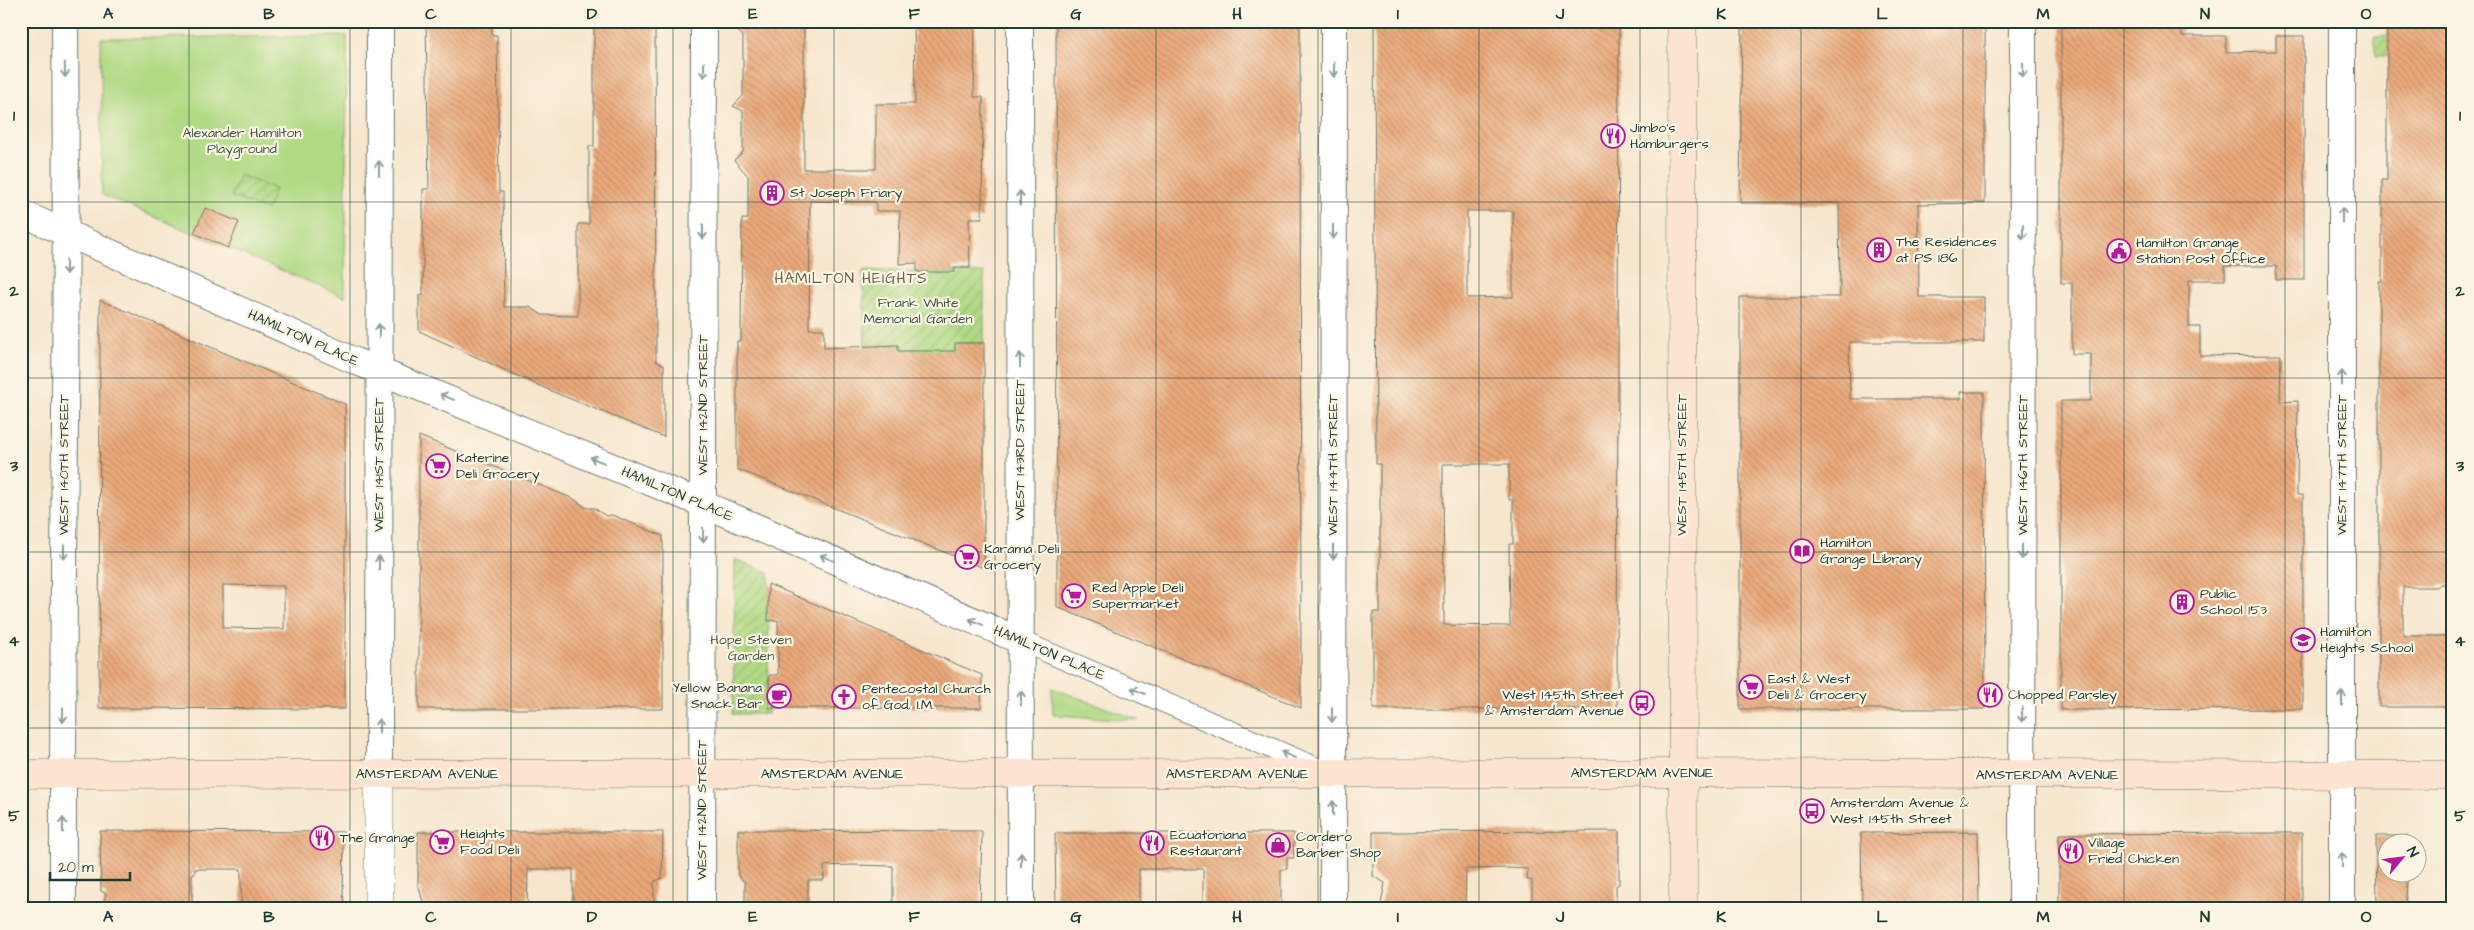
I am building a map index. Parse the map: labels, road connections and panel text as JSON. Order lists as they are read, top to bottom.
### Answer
{
  "streets": {
    "main road": ["WEST 145TH STREET", "AMSTERDAM AVENUE"],
    "street": [
      "HAMILTON PLACE",
      "WEST 142ND STREET",
      "WEST 143RD STREET",
      "WEST 140TH STREET",
      "WEST 141ST STREET",
      "WEST 144TH STREET",
      "WEST 146TH STREET",
      "WEST 147TH STREET"
    ]
  },
  "crossings": [
    ["HAMILTON PLACE", "WEST 142ND STREET"],
    ["HAMILTON PLACE", "WEST 143RD STREET"],
    ["HAMILTON PLACE", "WEST 140TH STREET"],
    ["HAMILTON PLACE", "WEST 141ST STREET"],
    ["HAMILTON PLACE", "WEST 144TH STREET"],
    ["HAMILTON PLACE", "AMSTERDAM AVENUE"],
    ["WEST 142ND STREET", "AMSTERDAM AVENUE"],
    ["WEST 143RD STREET", "AMSTERDAM AVENUE"],
    ["WEST 140TH STREET", "AMSTERDAM AVENUE"],
    ["WEST 141ST STREET", "AMSTERDAM AVENUE"],
    ["WEST 144TH STREET", "AMSTERDAM AVENUE"],
    ["WEST 145TH STREET", "AMSTERDAM AVENUE"],
    ["WEST 146TH STREET", "AMSTERDAM AVENUE"],
    ["WEST 147TH STREET", "AMSTERDAM AVENUE"]
  ],
  "one_way": [
    "HAMILTON PLACE",
    "WEST 142ND STREET",
    "WEST 143RD STREET",
    "WEST 141ST STREET",
    "WEST 146TH STREET",
    "WEST 147TH STREET"
  ],
  "districts": ["HAMILTON HEIGHTS"],
  "parks": ["Alexander Hamilton Playground", "Frank White Memorial Garden", "Hope Steven Garden"],
  "places": {
    "restaurant": [
      "Jimbo's Hamburgers",
      "Chopped Parsley",
      "The Grange",
      "Ecuatoriana Restaurant",
      "Village Fried Chicken"
    ],
    "building": ["St Joseph Friary", "The Residences at PS 186", "Public School 153"],
    "public building": ["Hamilton Grange Station Post Office"],
    "supermarket": [
      "Katerine Deli Grocery",
      "Karama Deli Grocery",
      "Red Apple Deli Supermarket",
      "East & West Deli & Grocery",
      "Heights Food Deli"
    ],
    "library": ["Hamilton Grange Library"],
    "school or university": ["Hamilton Heights School"],
    "cafe": ["Yellow Banana Snack Bar"],
    "church": ["Pentecostal Church of God, I.M."],
    "bus stop": ["West 145th Street & Amsterdam Avenue", "Amsterdam Avenue & West 145th Street"],
    "shop": ["Cordero Barber Shop"]
  },
  "scale_bar": "20 m",
  "north": "top right",
  "grid": {
    "columns": [
      "A",
      "B",
      "C",
      "D",
      "E",
      "F",
      "G",
      "H",
      "I",
      "J",
      "K",
      "L",
      "M",
      "N",
      "O"
    ],
    "rows": [
      "1",
      "2",
      "3",
      "4",
      "5"
    ]
  }
}
